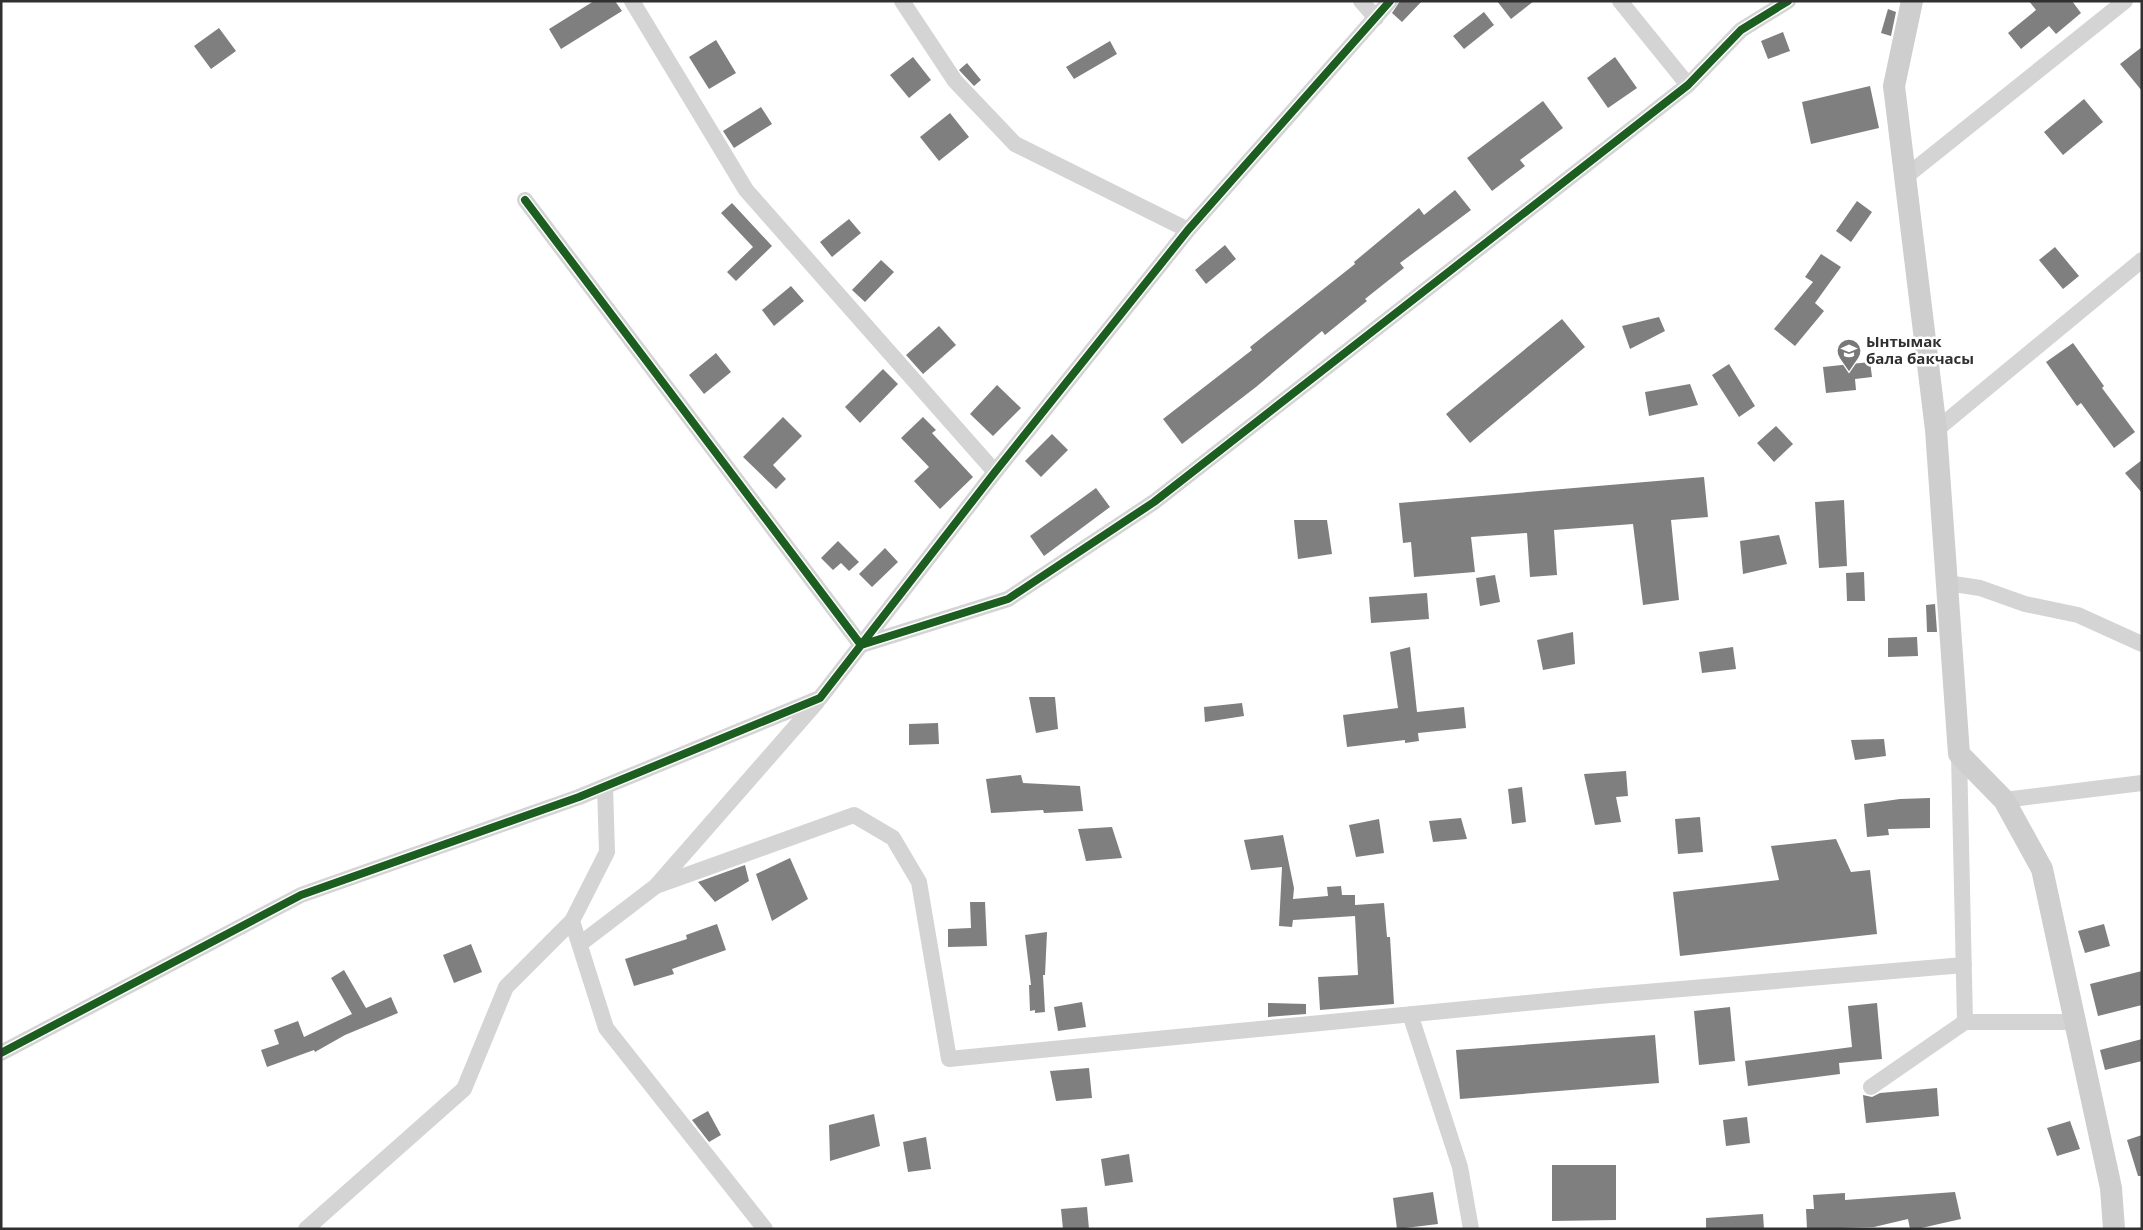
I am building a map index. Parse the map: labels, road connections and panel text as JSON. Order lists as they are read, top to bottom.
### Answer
{
  "places": {
    "school or university": ["Ынтымак бала бакчасы"]
  }
}
